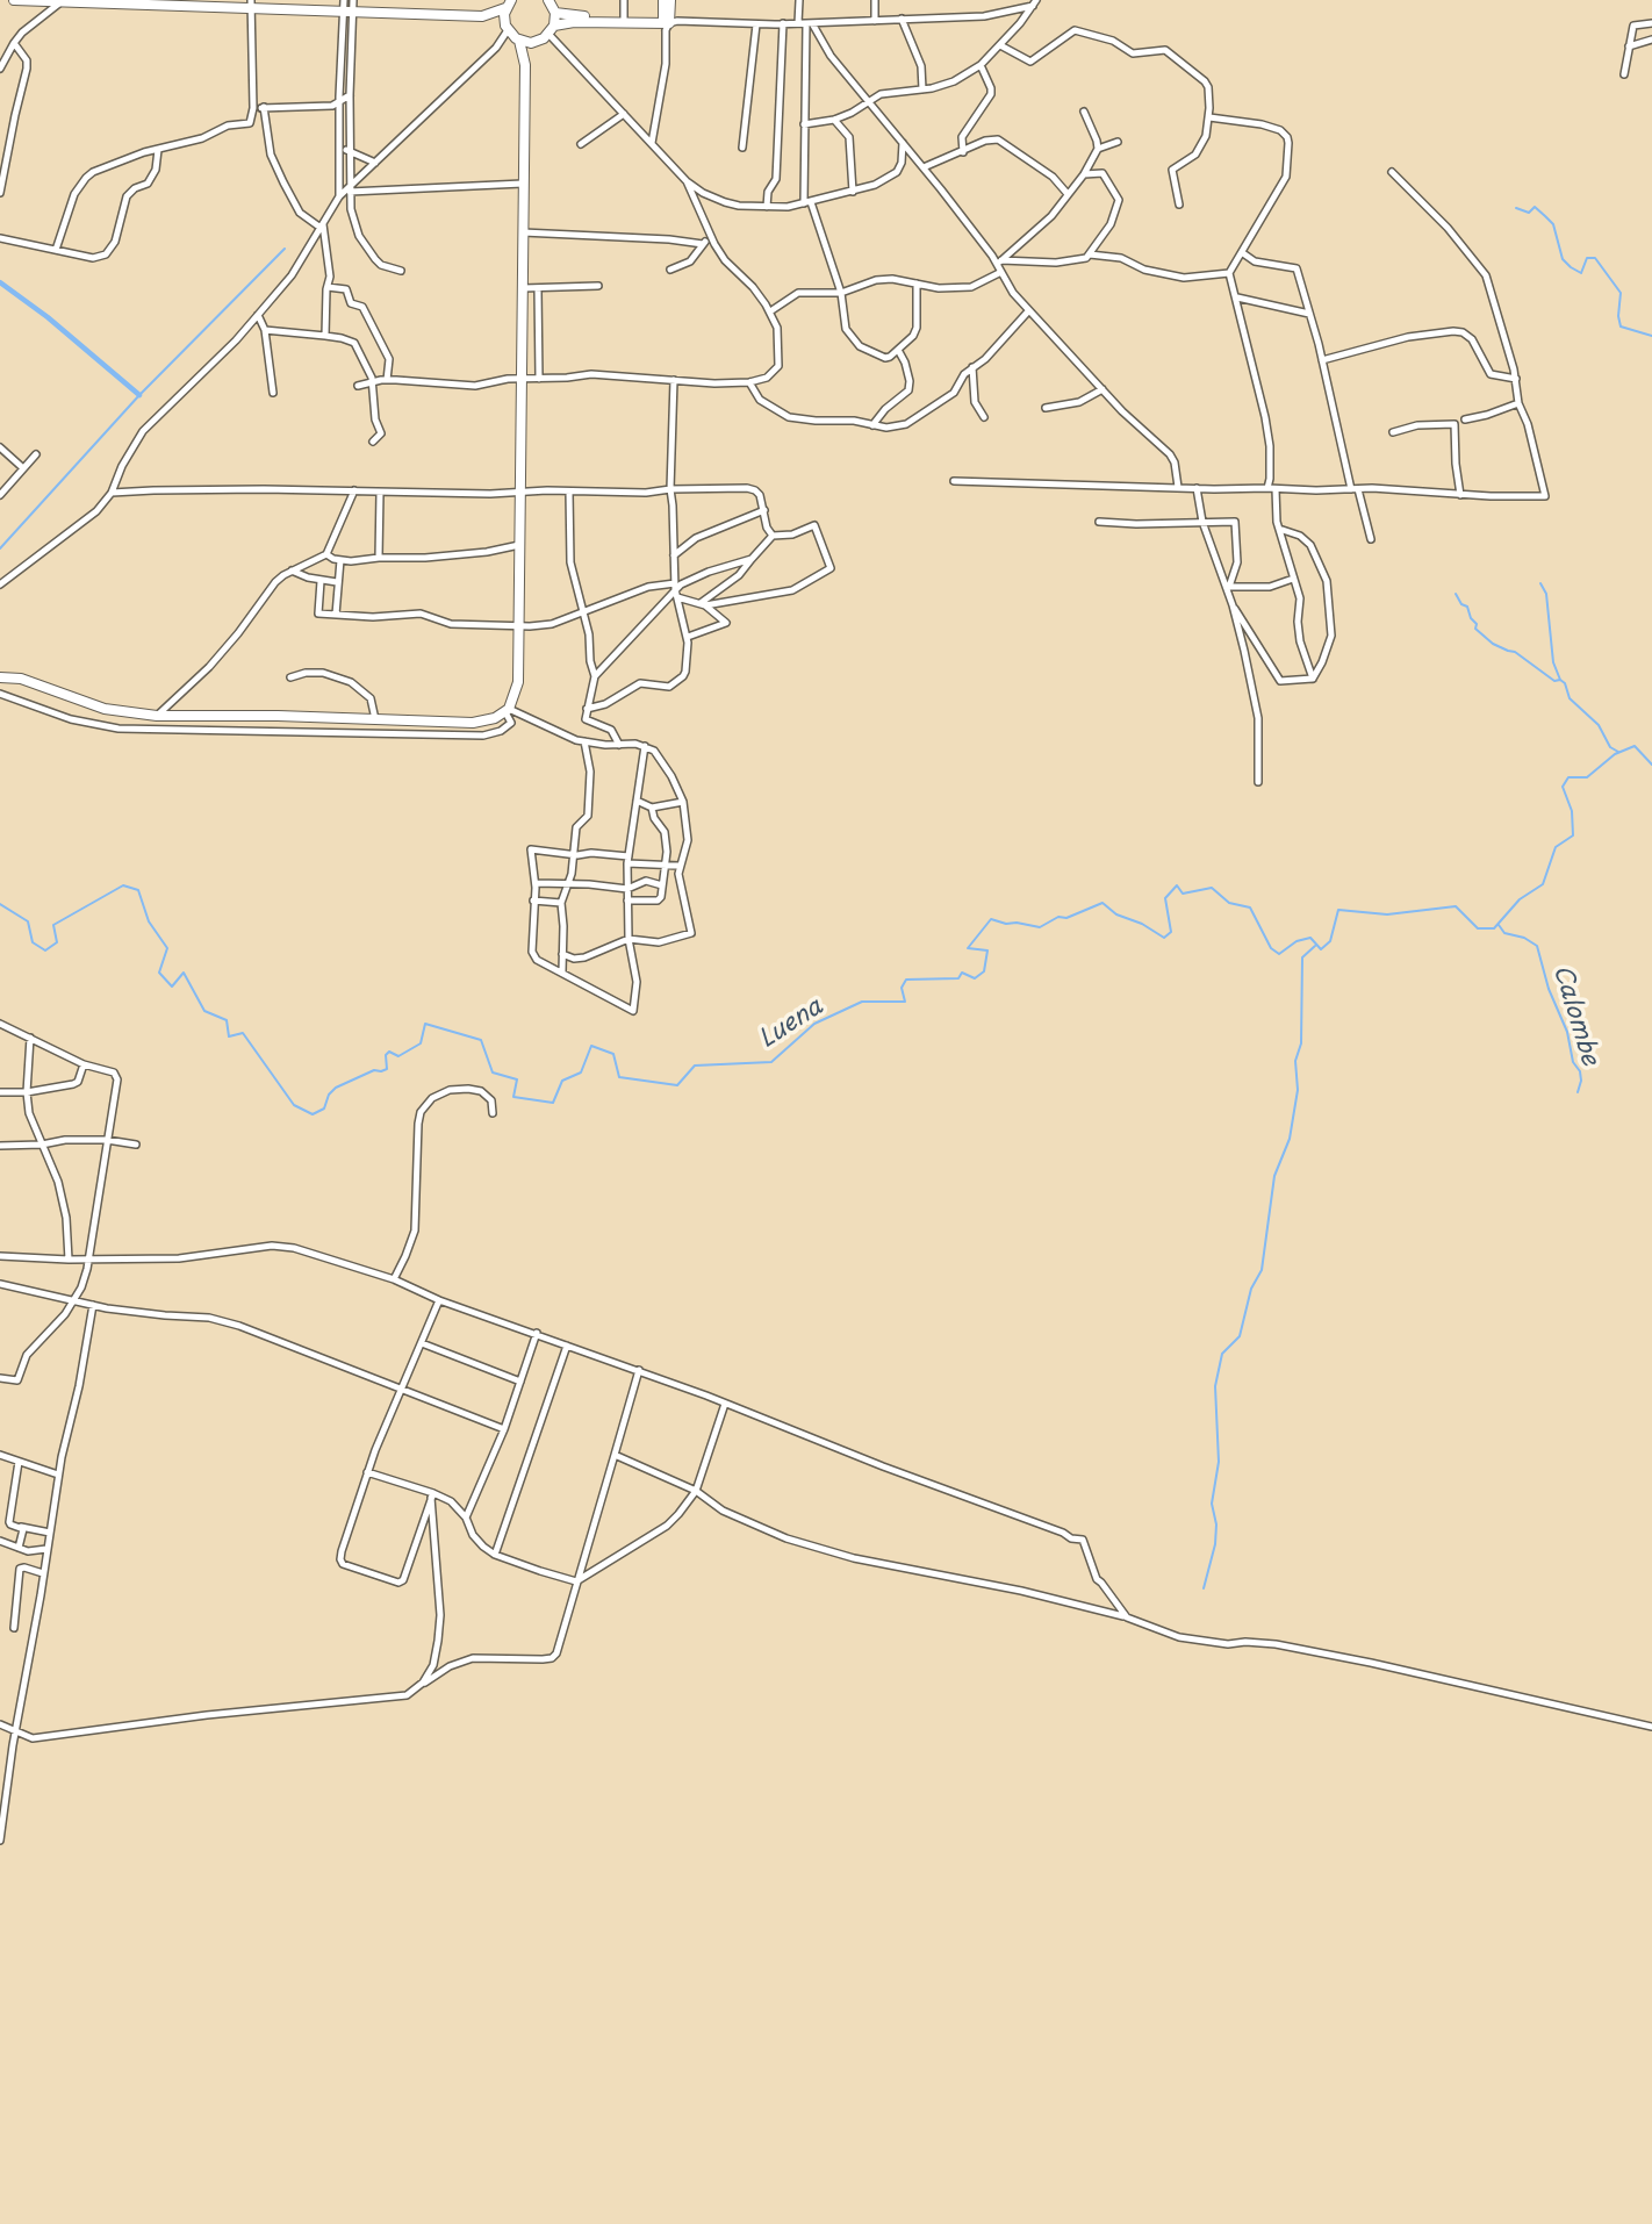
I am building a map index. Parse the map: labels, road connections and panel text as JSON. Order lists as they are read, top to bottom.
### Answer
{
  "water": ["Calombe", "Luena"]
}
